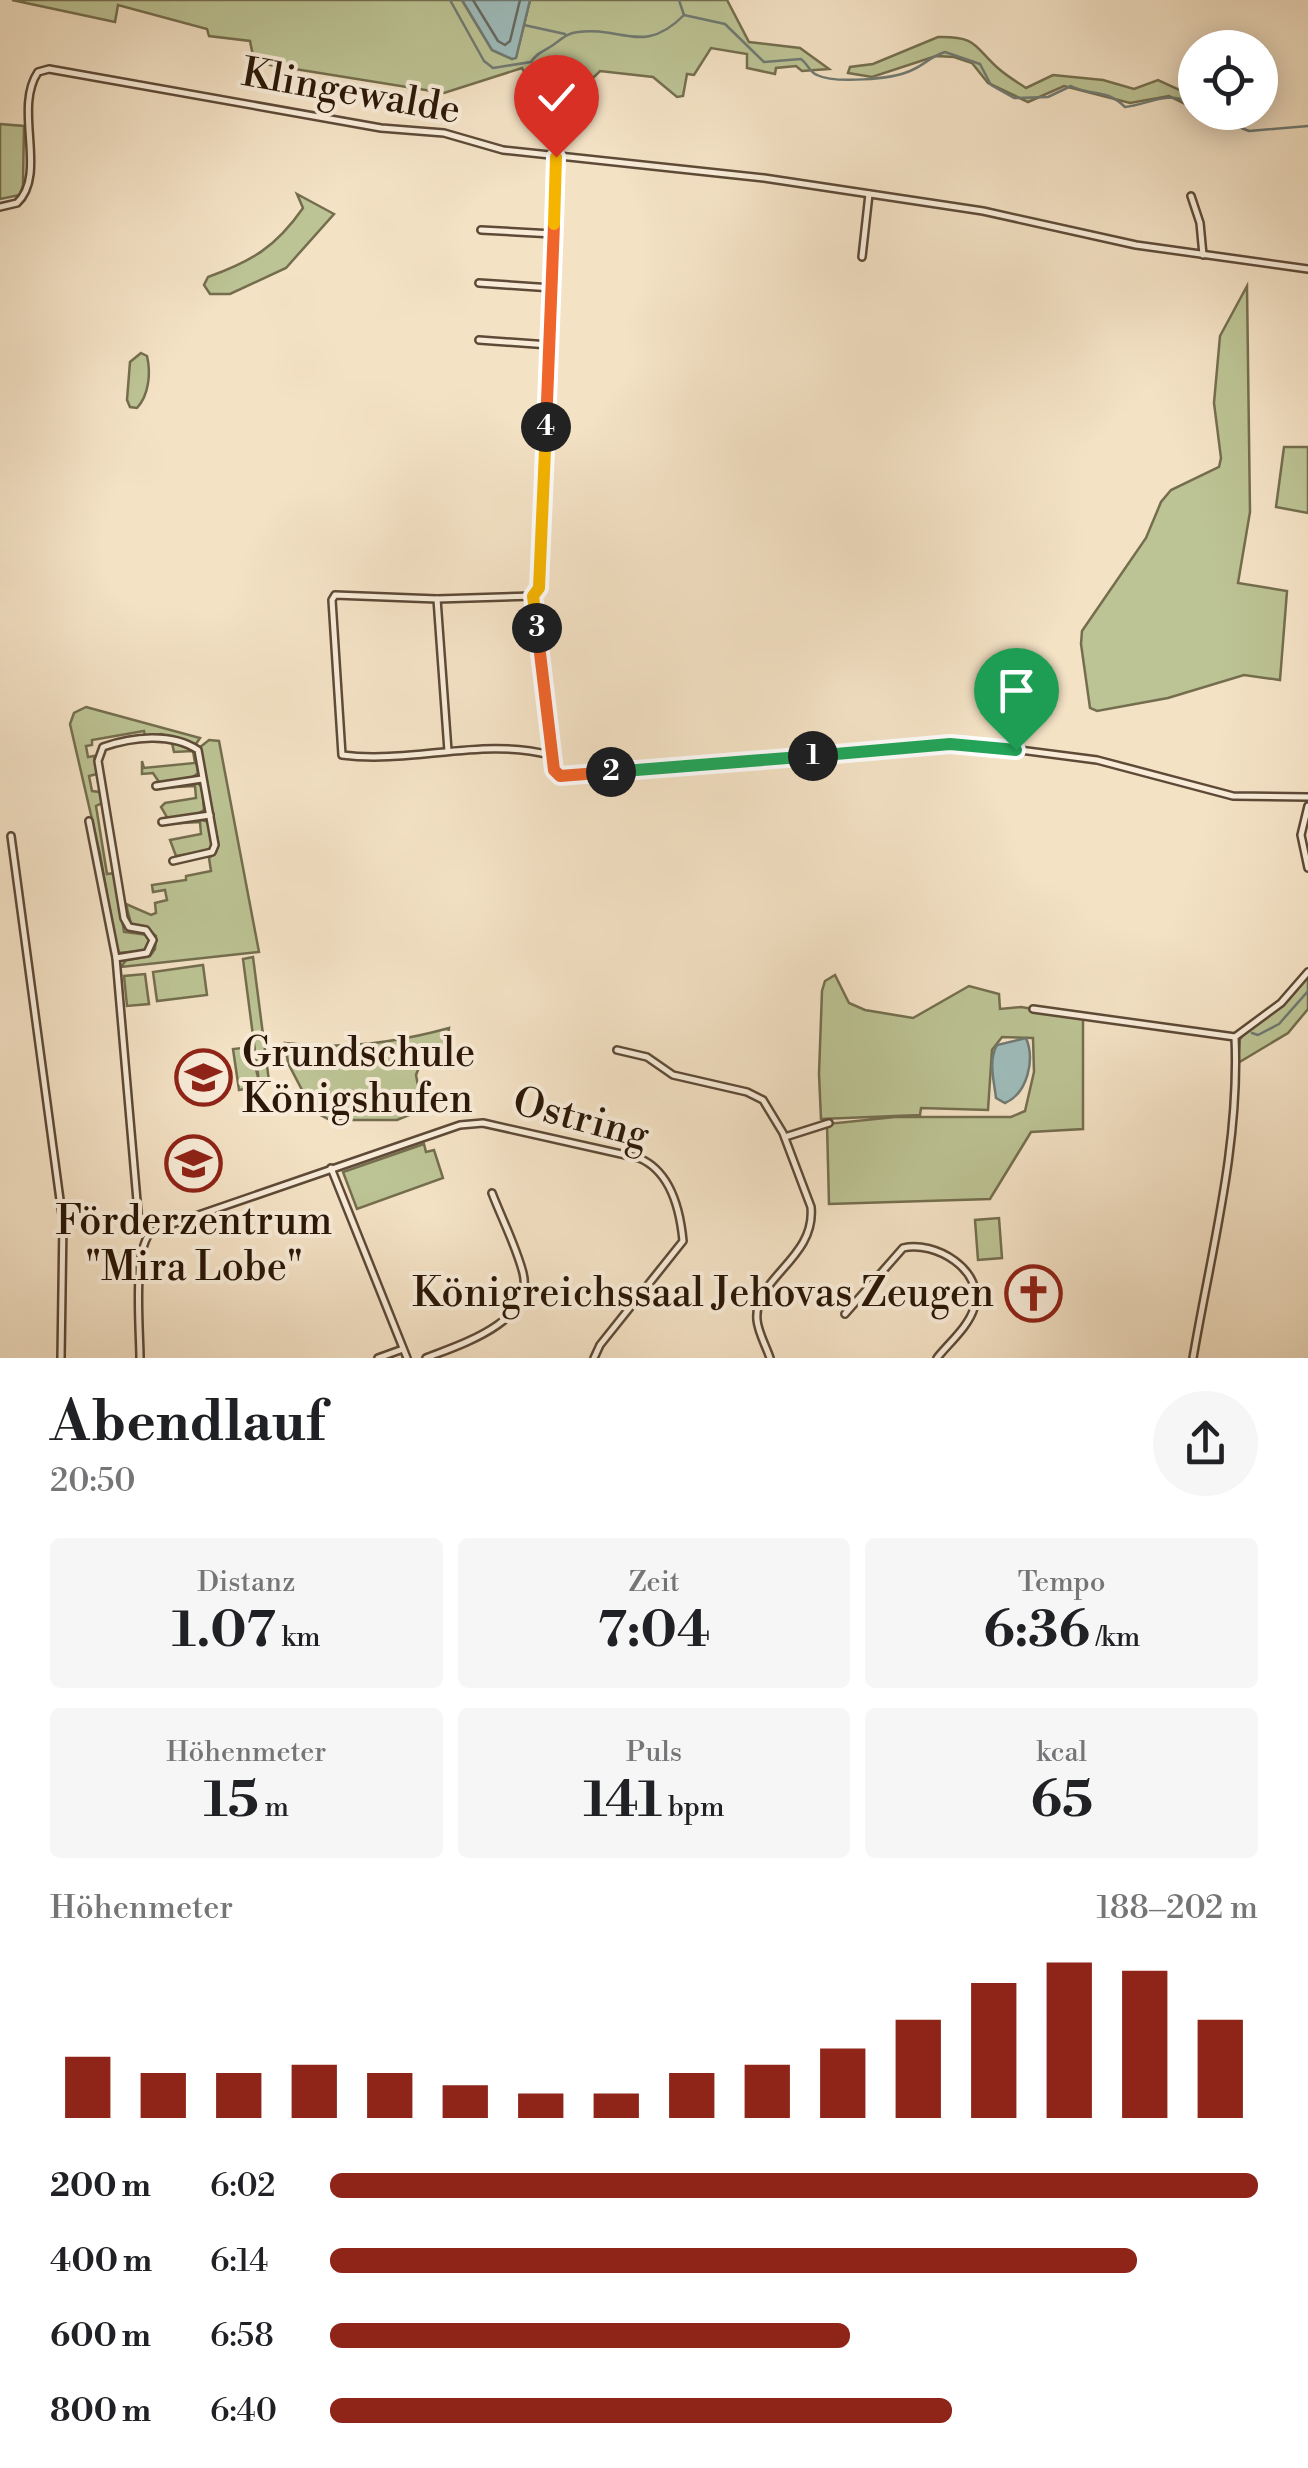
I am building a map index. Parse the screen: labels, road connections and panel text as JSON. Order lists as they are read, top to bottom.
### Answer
{
  "streets": {
    "street": ["Klingewalde", "Ostring"]
  },
  "places": {
    "school or university": ["Grundschule Königshufen", "Förderzentrum \"Mira Lobe\""],
    "church": ["Königreichssaal Jehovas Zeugen"]
  },
  "page": {
    "pins": [
      "4",
      "3",
      "1",
      "2"
    ],
    "heading": ["Abendlauf", "20:50"],
    "stats": [
      ["Distanz", "1.07 km"],
      ["Zeit", "7:04"],
      ["Tempo", "6:36 /km"],
      ["Höhenmeter", "15 m"],
      ["Puls", "141 bpm"],
      ["kcal", "65"]
    ],
    "chart": ["Höhenmeter", "188–202 m"],
    "list": [
      {
        "name": "200 m",
        "note": "6:02"
      },
      {
        "name": "400 m",
        "note": "6:14"
      },
      {
        "name": "600 m",
        "note": "6:58"
      },
      {
        "name": "800 m",
        "note": "6:40"
      }
    ]
  }
}
